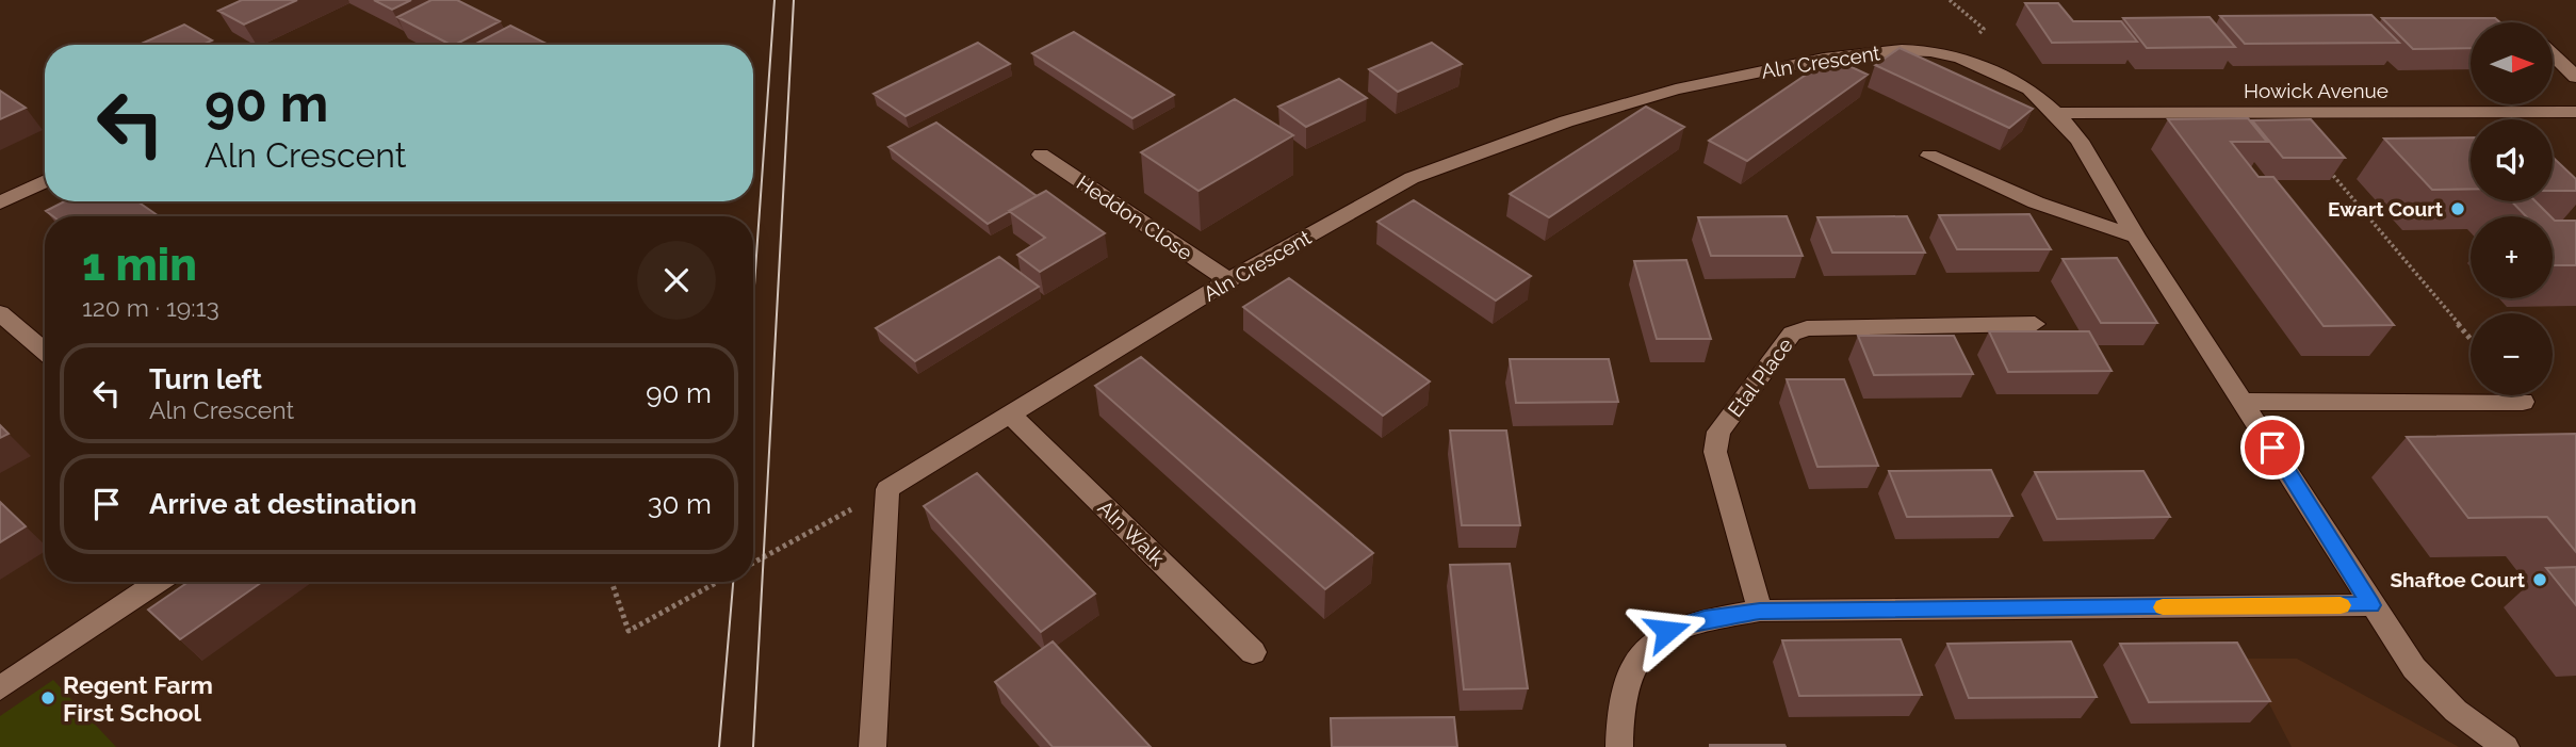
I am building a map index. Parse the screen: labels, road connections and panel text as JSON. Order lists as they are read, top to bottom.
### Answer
{
  "streets": {
    "street": [
      "Aln Crescent",
      "Howick Avenue",
      "Heddon Close",
      "Etal Place",
      "Aln Walk"
    ]
  },
  "crossings": [
    ["Aln Crescent", "Howick Avenue"],
    ["Aln Crescent", "Heddon Close"],
    ["Aln Crescent", "Aln Walk"]
  ],
  "places": ["Ewart Court", "Shaftoe Court", "Regent Farm First School"],
  "north": "right",
  "page": {
    "map_buttons": ["+", "−"],
    "turn": ["90 m", "Aln Crescent"],
    "heading": ["1 min", "120 m · 19:13"],
    "list": [
      {
        "name": "Turn left",
        "note": "Aln Crescent",
        "value": "90 m"
      },
      {
        "name": "Arrive at destination",
        "value": "30 m"
      }
    ]
  }
}
